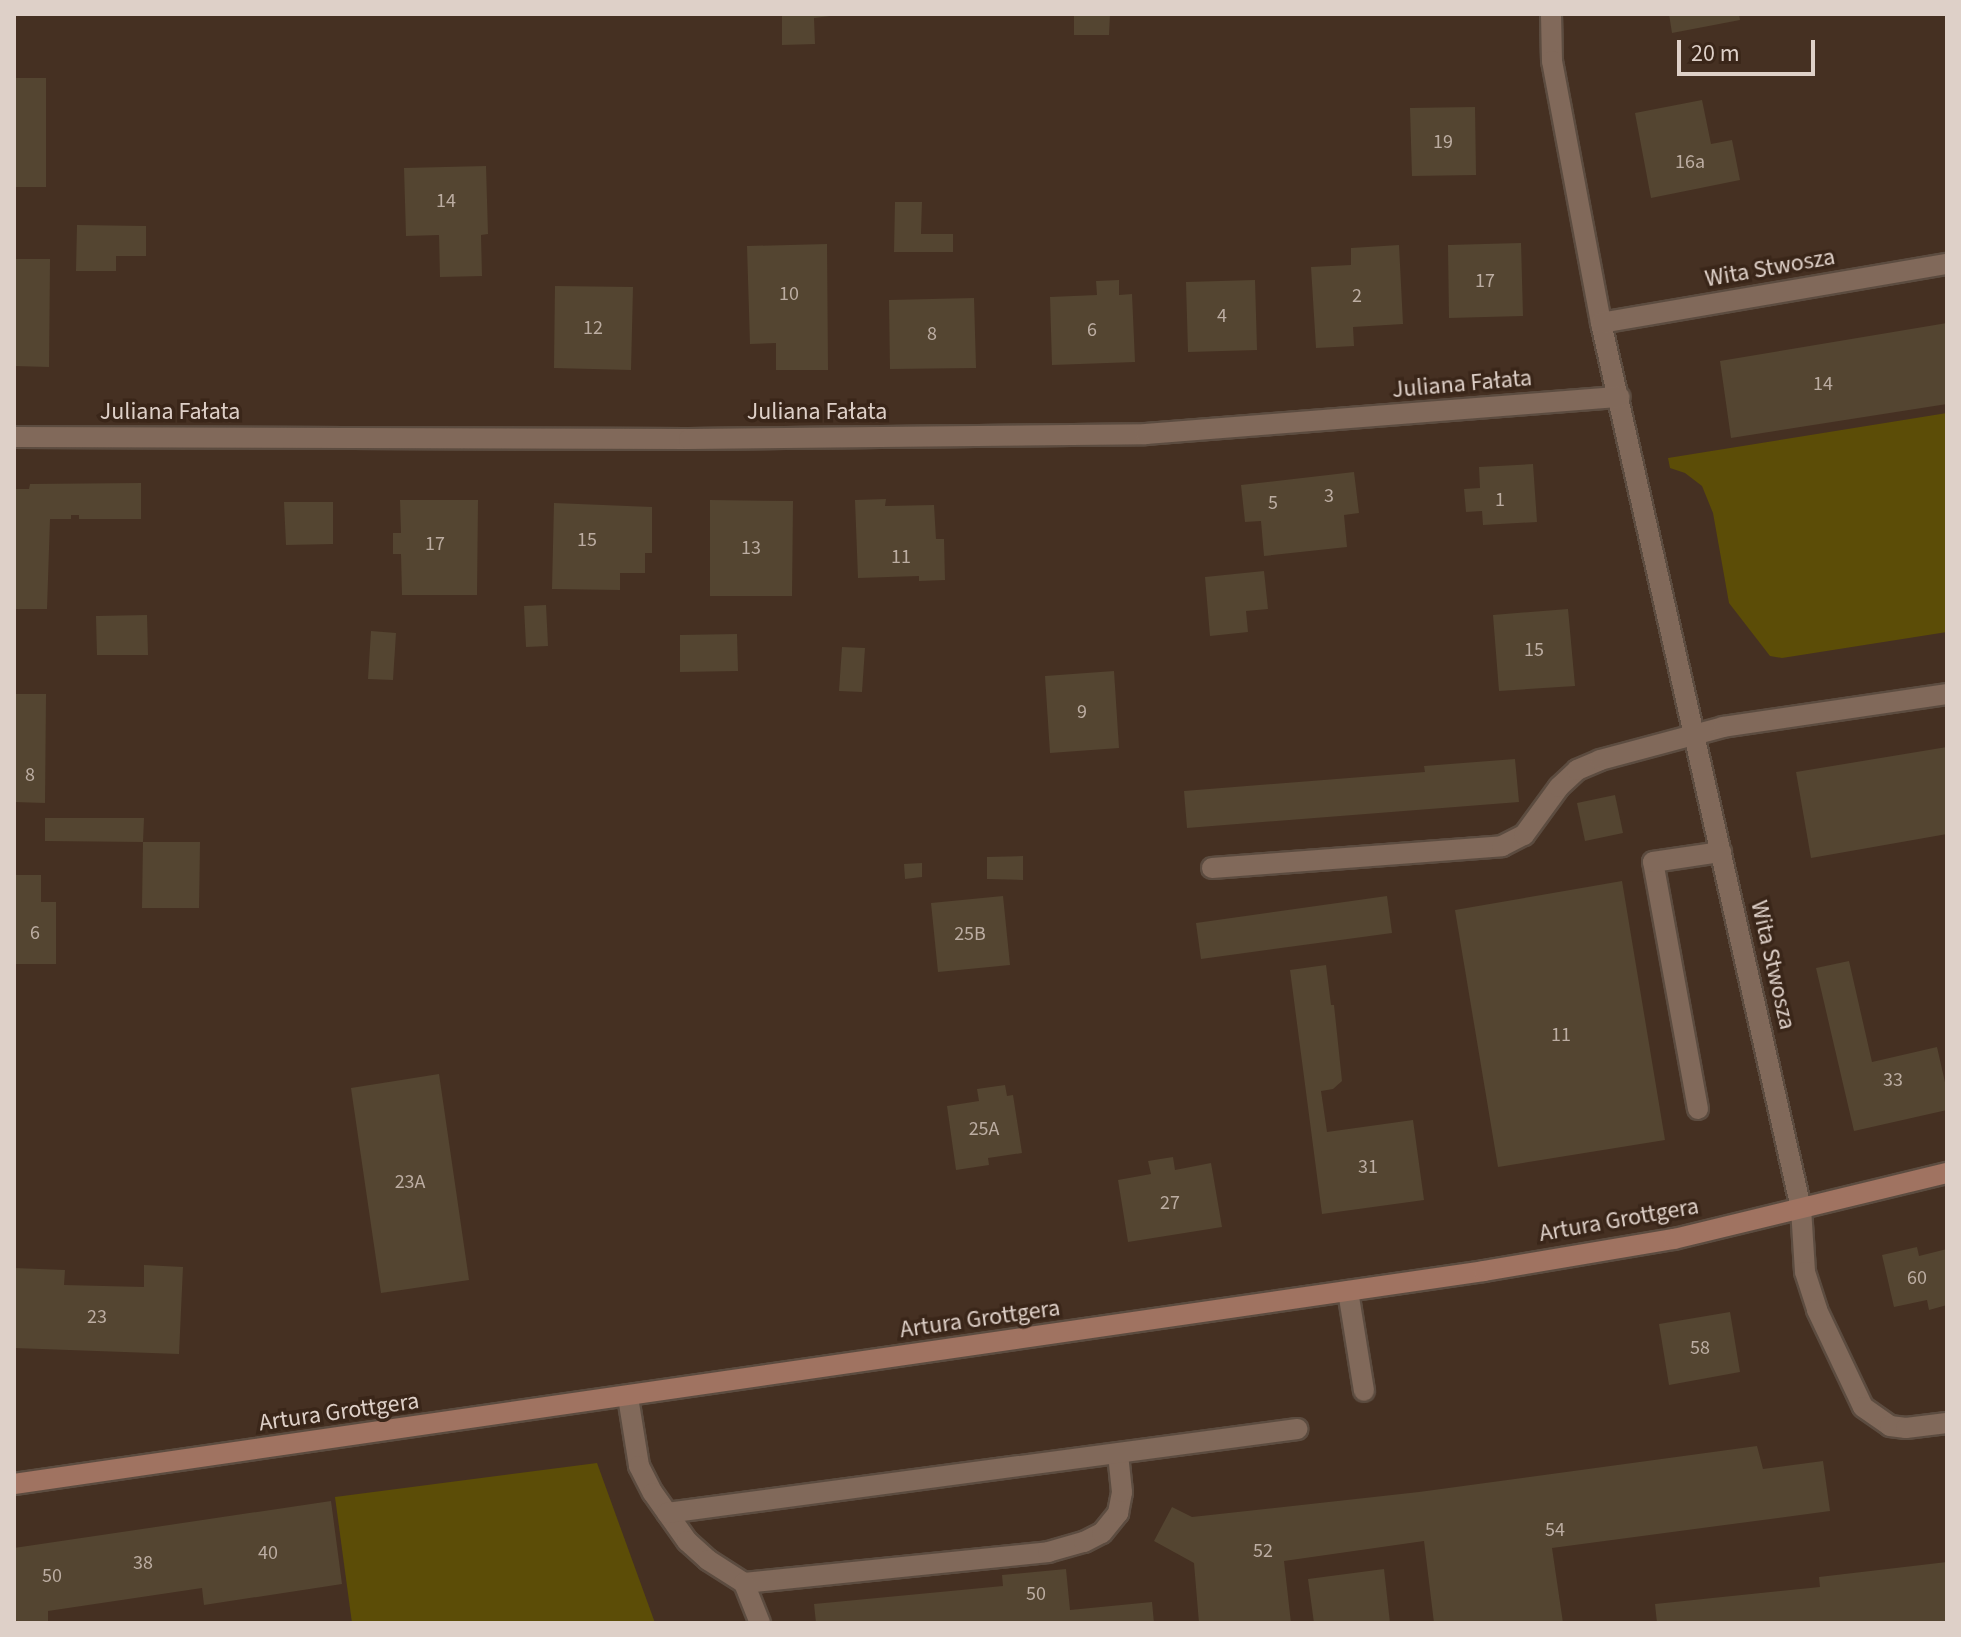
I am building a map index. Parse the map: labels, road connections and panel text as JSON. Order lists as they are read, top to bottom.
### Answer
{
  "streets": {
    "street": ["Wita Stwosza", "Juliana Fałata", "Artura Grottgera"]
  },
  "crossings": [
    ["Wita Stwosza", "Juliana Fałata"],
    ["Wita Stwosza", "Artura Grottgera"]
  ],
  "house_numbers": [
    "19",
    "16a",
    "14",
    "17",
    "10",
    "2",
    "4",
    "12",
    "6",
    "8",
    "14",
    "3",
    "1",
    "5",
    "15",
    "17",
    "13",
    "11",
    "15",
    "9",
    "8",
    "6",
    "25B",
    "11",
    "33",
    "25A",
    "31",
    "23A",
    "27",
    "60",
    "23",
    "58",
    "54",
    "52",
    "40",
    "38",
    "50",
    "50"
  ],
  "scale_bar": "20 m"
}
